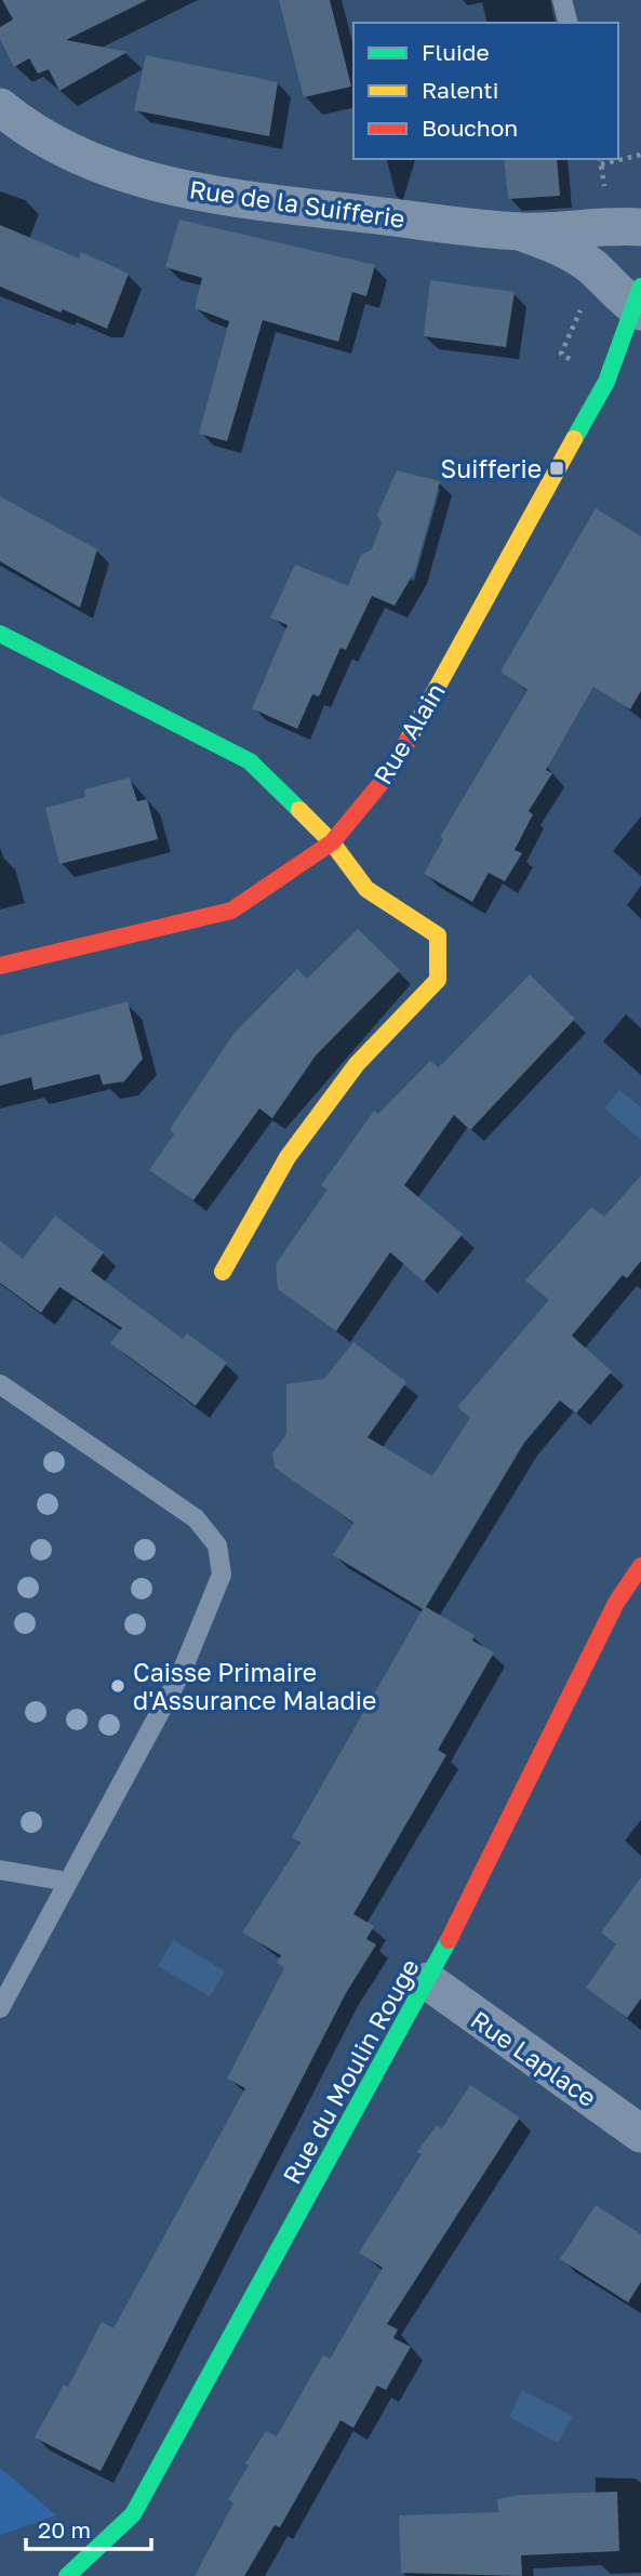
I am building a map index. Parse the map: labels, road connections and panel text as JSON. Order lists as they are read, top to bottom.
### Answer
{
  "streets": {
    "street": [
      "Rue de la Suifferie",
      "Rue Alain",
      "Rue Laplace",
      "Rue du Moulin Rouge"
    ]
  },
  "crossings": [
    ["Rue de la Suifferie", "Rue Alain"],
    ["Rue Laplace", "Rue du Moulin Rouge"]
  ],
  "places": {
    "transit": ["Suifferie"],
    "other": ["Caisse Primaire d'Assurance Maladie"]
  },
  "legend": ["Fluide", "Ralenti", "Bouchon"],
  "scale_bar": "20 m"
}
